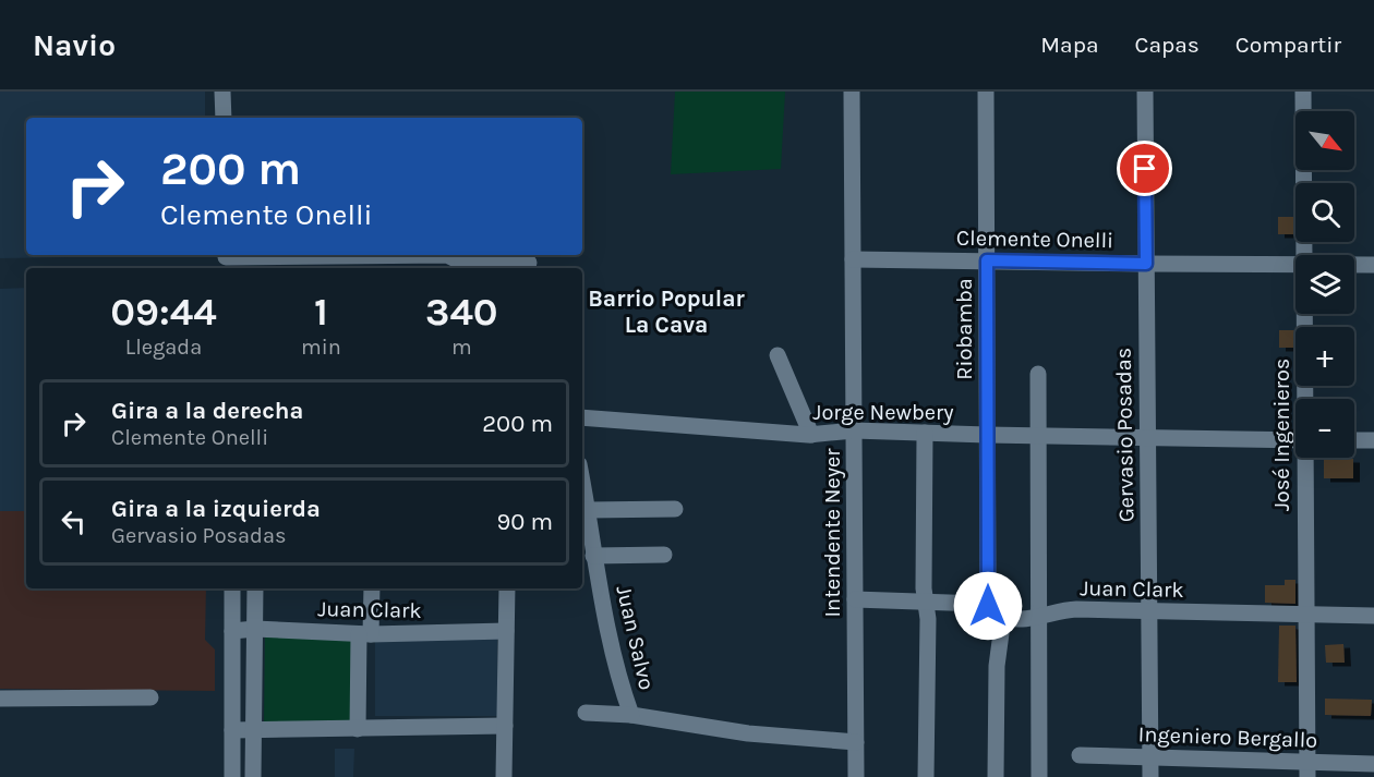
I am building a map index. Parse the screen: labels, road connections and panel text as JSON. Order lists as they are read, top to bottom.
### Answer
{
  "streets": {
    "street": [
      "Clemente Onelli",
      "Riobamba",
      "Jorge Newbery",
      "Gervasio Posadas",
      "José Ingenieros",
      "Intendente Neyer",
      "Juan Clark",
      "Juan Salvo",
      "Ingeniero Bergallo"
    ]
  },
  "crossings": [
    ["Clemente Onelli", "Riobamba"],
    ["Clemente Onelli", "Gervasio Posadas"],
    ["Clemente Onelli", "Intendente Neyer"],
    ["Riobamba", "Jorge Newbery"],
    ["Jorge Newbery", "Gervasio Posadas"],
    ["Jorge Newbery", "Intendente Neyer"],
    ["Gervasio Posadas", "Juan Clark"],
    ["Gervasio Posadas", "Ingeniero Bergallo"],
    ["José Ingenieros", "Juan Clark"],
    ["José Ingenieros", "Ingeniero Bergallo"],
    ["Intendente Neyer", "Juan Salvo"]
  ],
  "districts": ["Barrio Popular La Cava"],
  "north": "bottom right",
  "page": {
    "header": "Navio",
    "nav": ["Mapa", "Capas", "Compartir"],
    "map_buttons": ["+", "−"],
    "turn": ["200 m", "Clemente Onelli"],
    "eta": [
      "09:44",
      "Llegada",
      "1",
      "min",
      "340",
      "m"
    ],
    "list": [
      {
        "name": "Gira a la derecha",
        "note": "Clemente Onelli",
        "value": "200 m"
      },
      {
        "name": "Gira a la izquierda",
        "note": "Gervasio Posadas",
        "value": "90 m"
      }
    ]
  }
}
